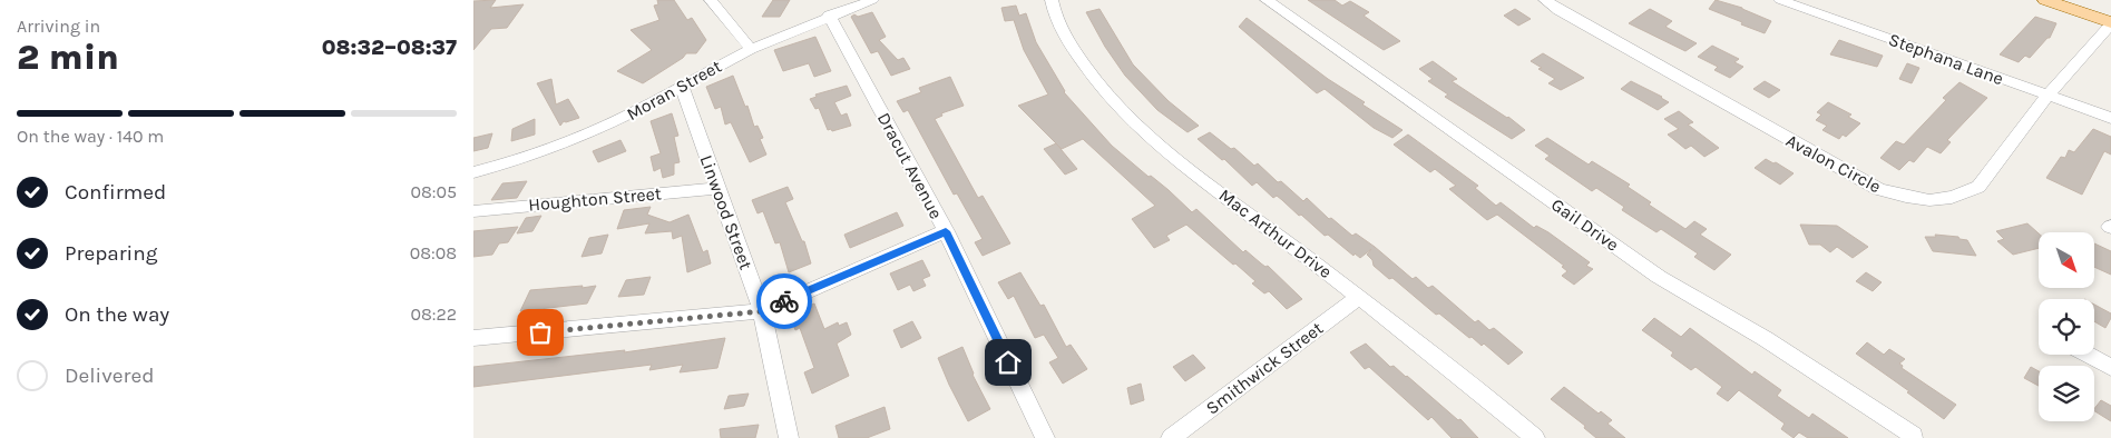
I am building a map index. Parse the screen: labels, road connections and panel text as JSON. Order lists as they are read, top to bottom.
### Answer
{
  "streets": {
    "street": [
      "Stephana Lane",
      "Moran Street",
      "Avalon Circle",
      "Dracut Avenue",
      "Houghton Street",
      "Linwood Street",
      "Gail Drive",
      "Mac Arthur Drive",
      "Smithwick Street"
    ]
  },
  "crossings": [
    ["Stephana Lane", "Avalon Circle"],
    ["Moran Street", "Dracut Avenue"],
    ["Moran Street", "Linwood Street"],
    ["Houghton Street", "Linwood Street"],
    ["Mac Arthur Drive", "Smithwick Street"]
  ],
  "north": "bottom right",
  "page": {
    "heading": ["2 min", "Arriving in", "08:32–08:37"],
    "bar": "On the way · 140 m",
    "list": [
      ["Confirmed", "08:05"],
      ["Preparing", "08:08"],
      ["On the way", "08:22"],
      "Delivered"
    ]
  }
}
